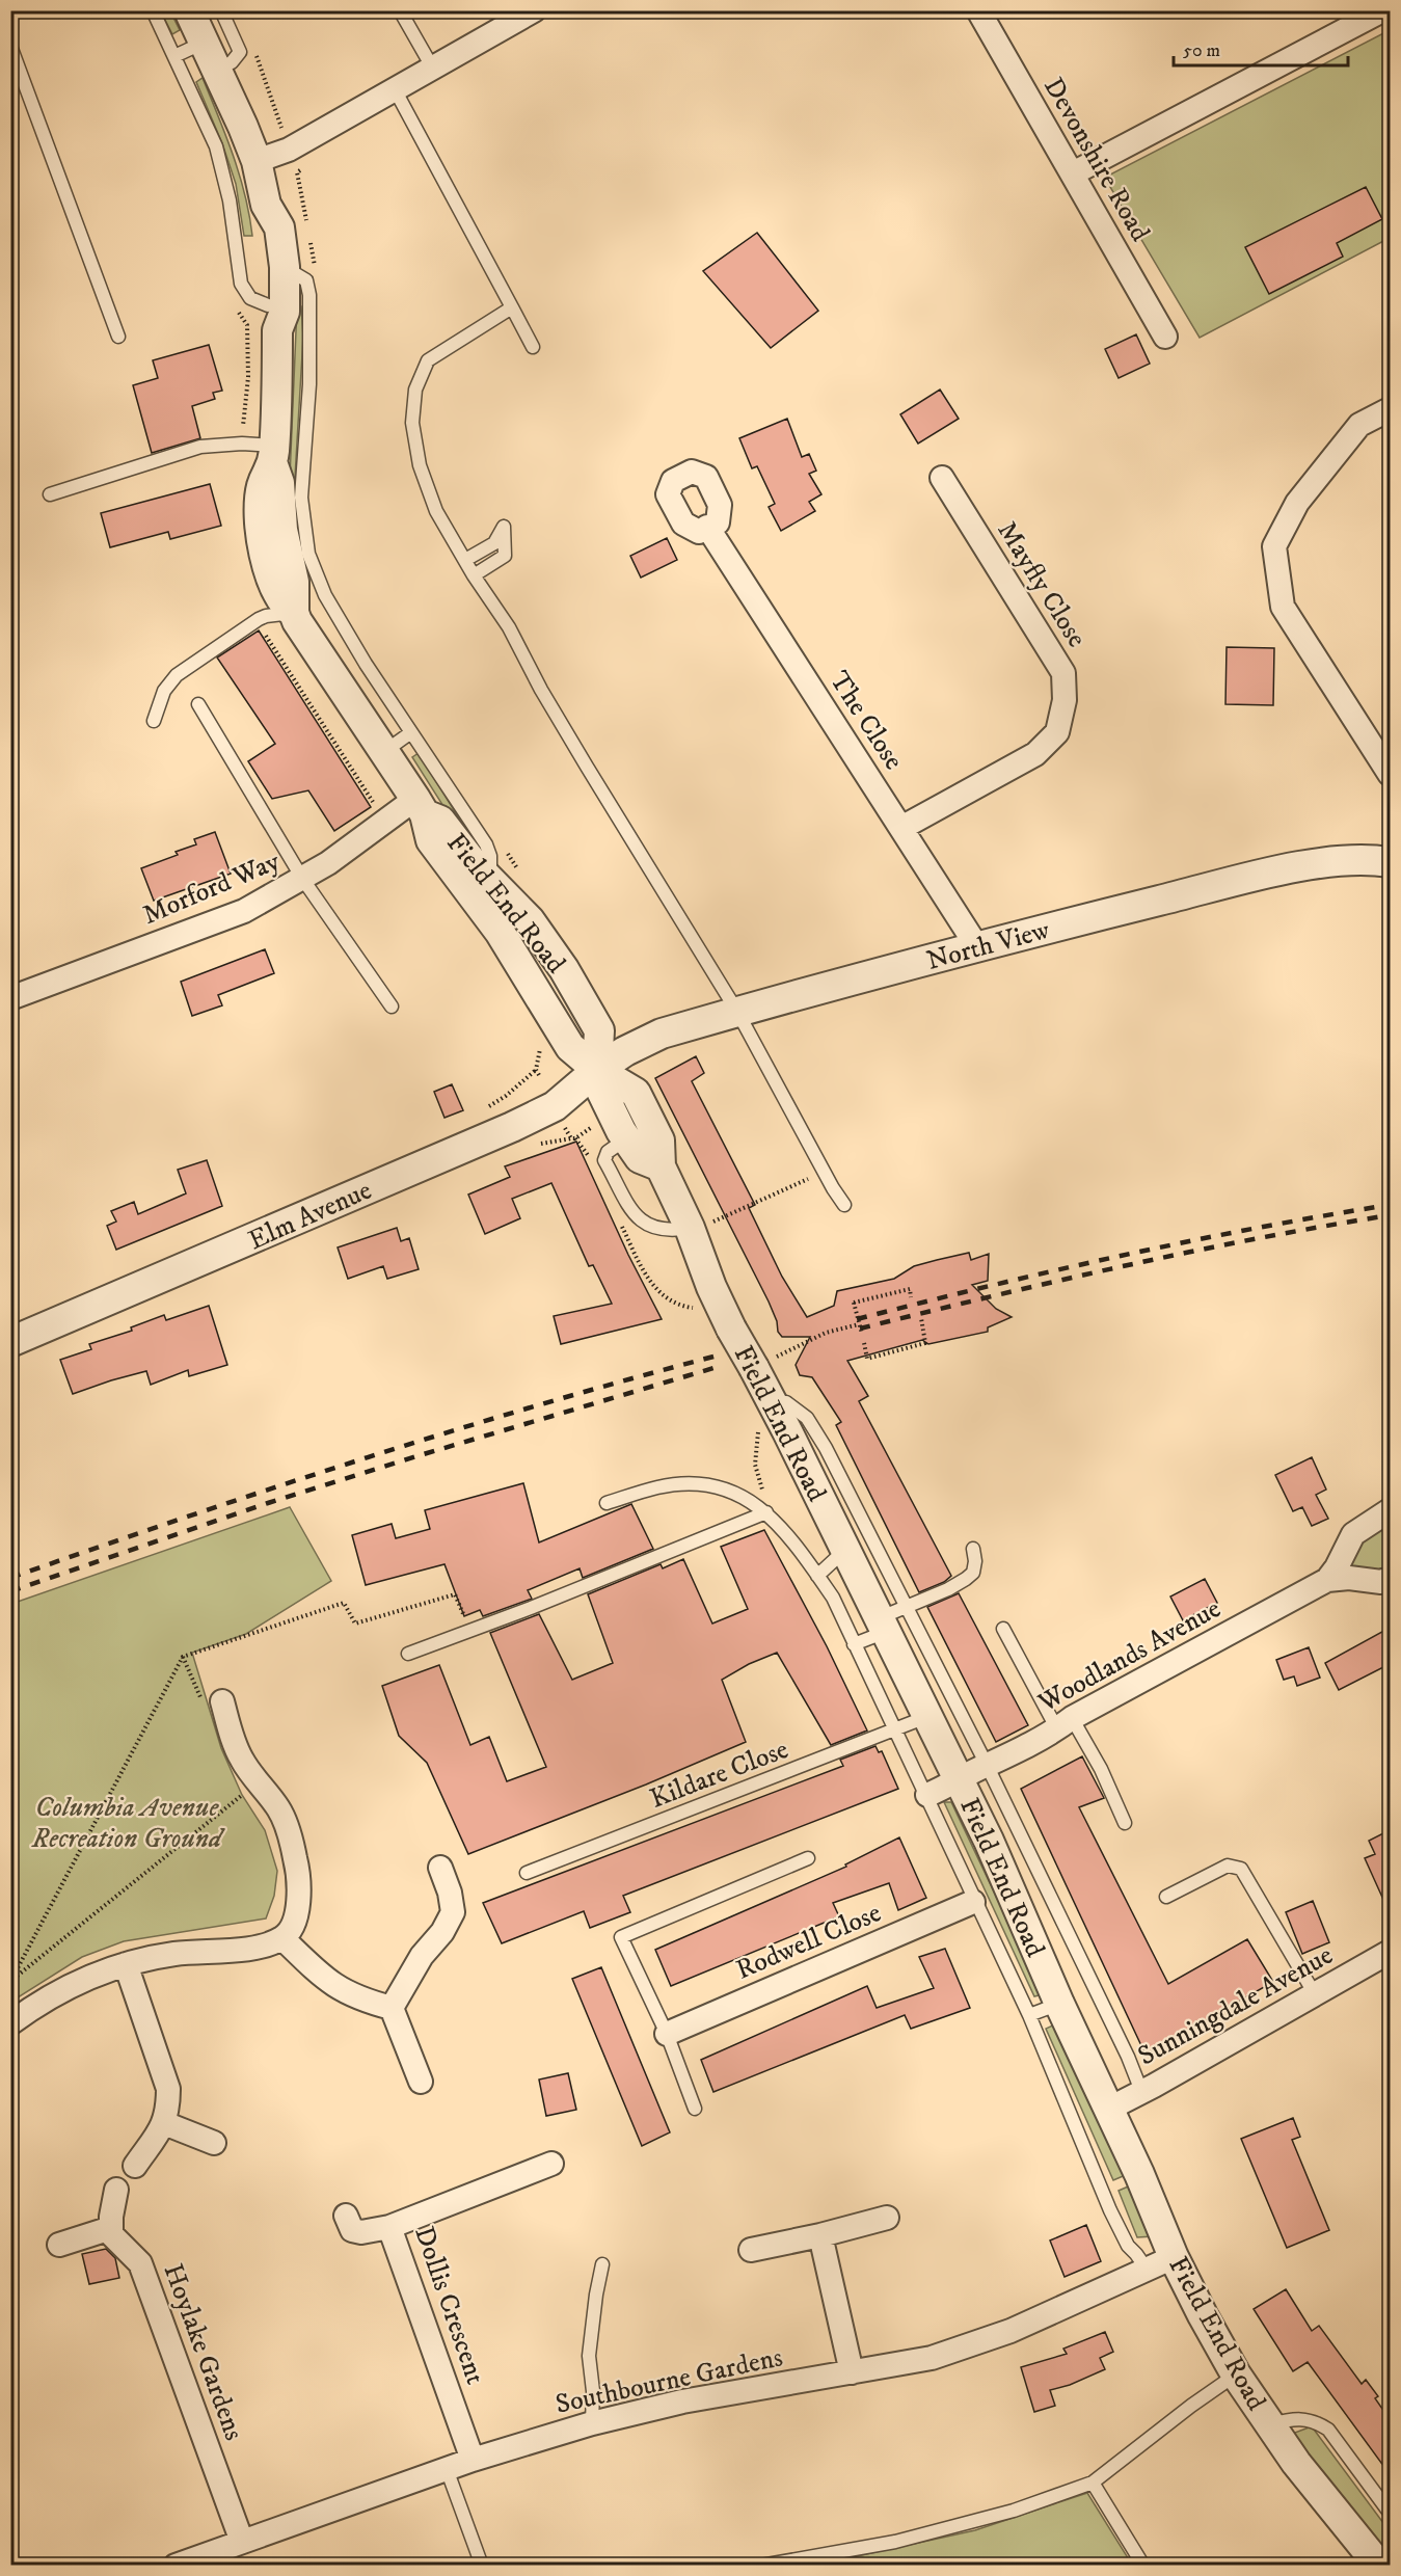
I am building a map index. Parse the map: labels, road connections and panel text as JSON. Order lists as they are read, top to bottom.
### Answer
{
  "streets": {
    "street": [
      "Devonshire Road",
      "Mayfly Close",
      "The Close",
      "Morford Way",
      "Field End Road",
      "North View",
      "Elm Avenue",
      "Woodlands Avenue",
      "Rodwell Close",
      "Sunningdale Avenue",
      "Dollis Crescent",
      "Hoylake Gardens",
      "Southbourne Gardens"
    ],
    "lane": ["Kildare Close"]
  },
  "crossings": [
    ["Mayfly Close", "The Close"],
    ["The Close", "North View"],
    ["Morford Way", "Field End Road"],
    ["Field End Road", "North View"],
    ["Field End Road", "Elm Avenue"],
    ["Field End Road", "Woodlands Avenue"],
    ["Field End Road", "Kildare Close"],
    ["Field End Road", "Sunningdale Avenue"],
    ["Field End Road", "Southbourne Gardens"],
    ["North View", "Elm Avenue"],
    ["Dollis Crescent", "Southbourne Gardens"],
    ["Hoylake Gardens", "Southbourne Gardens"]
  ],
  "parks": ["Columbia Avenue Recreation Ground"],
  "scale_bar": "50 m"
}
